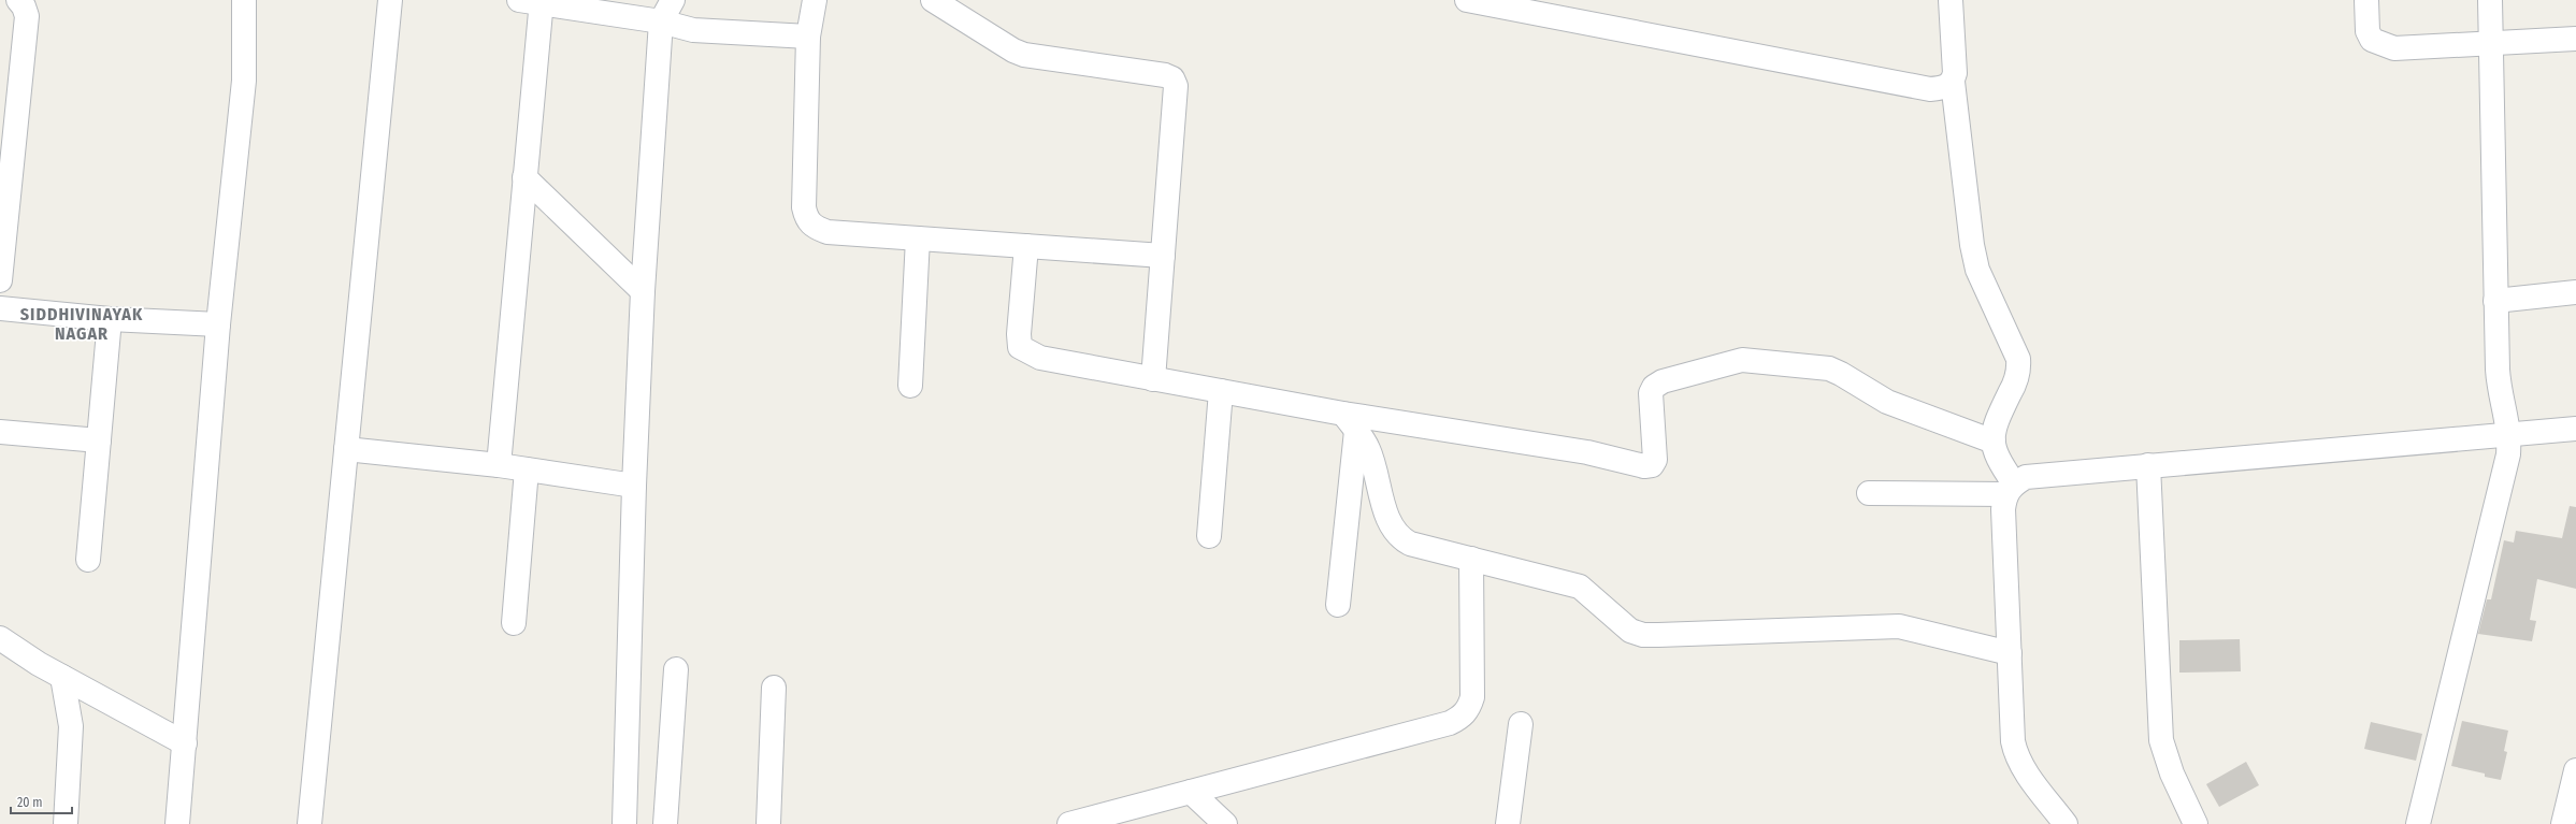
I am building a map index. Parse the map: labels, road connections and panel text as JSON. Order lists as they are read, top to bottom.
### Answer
{
  "districts": ["SIDDHIVINAYAK NAGAR"],
  "scale_bar": "20 m"
}
